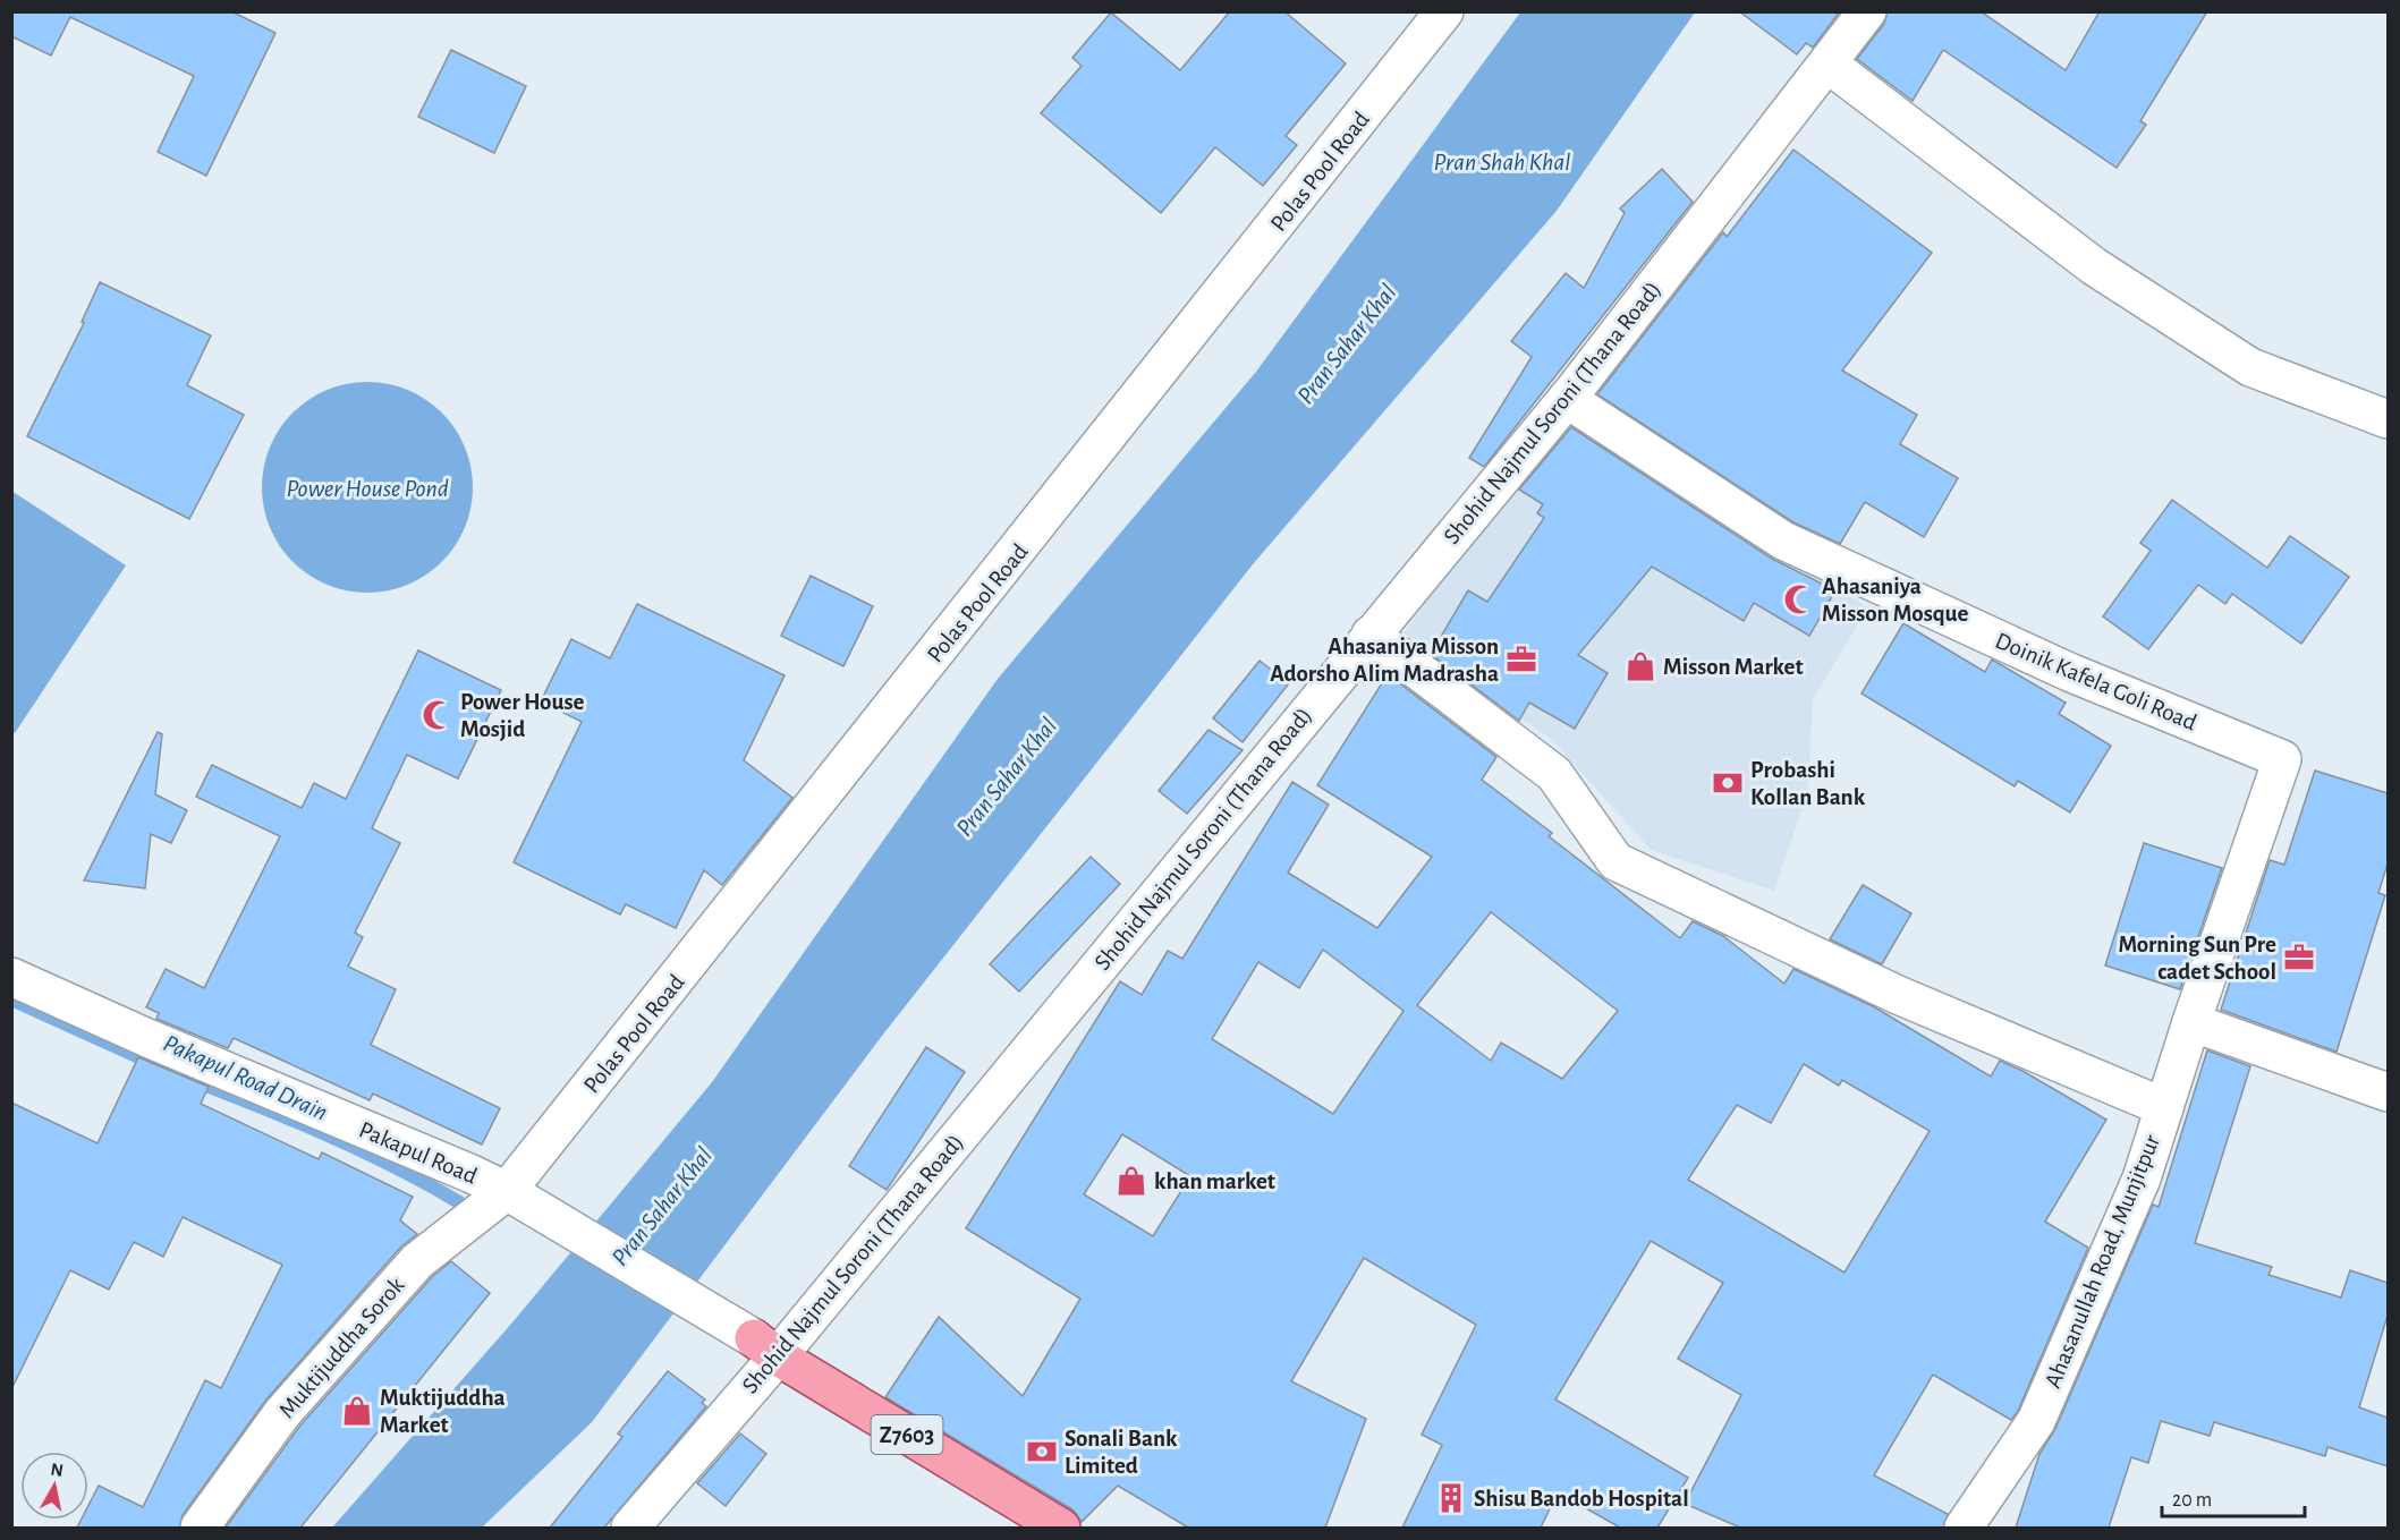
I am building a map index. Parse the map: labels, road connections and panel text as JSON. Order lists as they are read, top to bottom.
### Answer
{
  "streets": {
    "main road": ["Z7603"],
    "street": [
      "Polas Pool Road",
      "Shohid Najmul Soroni (Thana Road)",
      "Doinik Kafela Goli Road",
      "Pakapul Road",
      "Ahasanullah Road, Munjitpur",
      "Muktijuddha Sorok"
    ]
  },
  "crossings": [
    ["Polas Pool Road", "Pakapul Road"],
    ["Polas Pool Road", "Muktijuddha Sorok"],
    ["Polas Pool Road", "Z7603"],
    ["Shohid Najmul Soroni (Thana Road)", "Doinik Kafela Goli Road"],
    ["Shohid Najmul Soroni (Thana Road)", "Z7603"],
    ["Doinik Kafela Goli Road", "Ahasanullah Road, Munjitpur"],
    ["Pakapul Road", "Muktijuddha Sorok"],
    ["Pakapul Road", "Z7603"],
    ["Muktijuddha Sorok", "Z7603"]
  ],
  "water": [
    "Pran Shah Khal",
    "Pran Sahar Khal",
    "Power House Pond",
    "Pakapul Road Drain"
  ],
  "places": {
    "mosque": ["Ahasaniya Misson Mosque", "Power House Mosjid"],
    "office": ["Ahasaniya Misson Adorsho Alim Madrasha", "Morning Sun Pre cadet School"],
    "shop": ["Misson Market", "khan market", "Muktijuddha Market"],
    "bank": ["Probashi Kollan Bank", "Sonali Bank Limited"],
    "building": ["Shisu Bandob Hospital"]
  },
  "scale_bar": "20 m",
  "north": "top"
}
